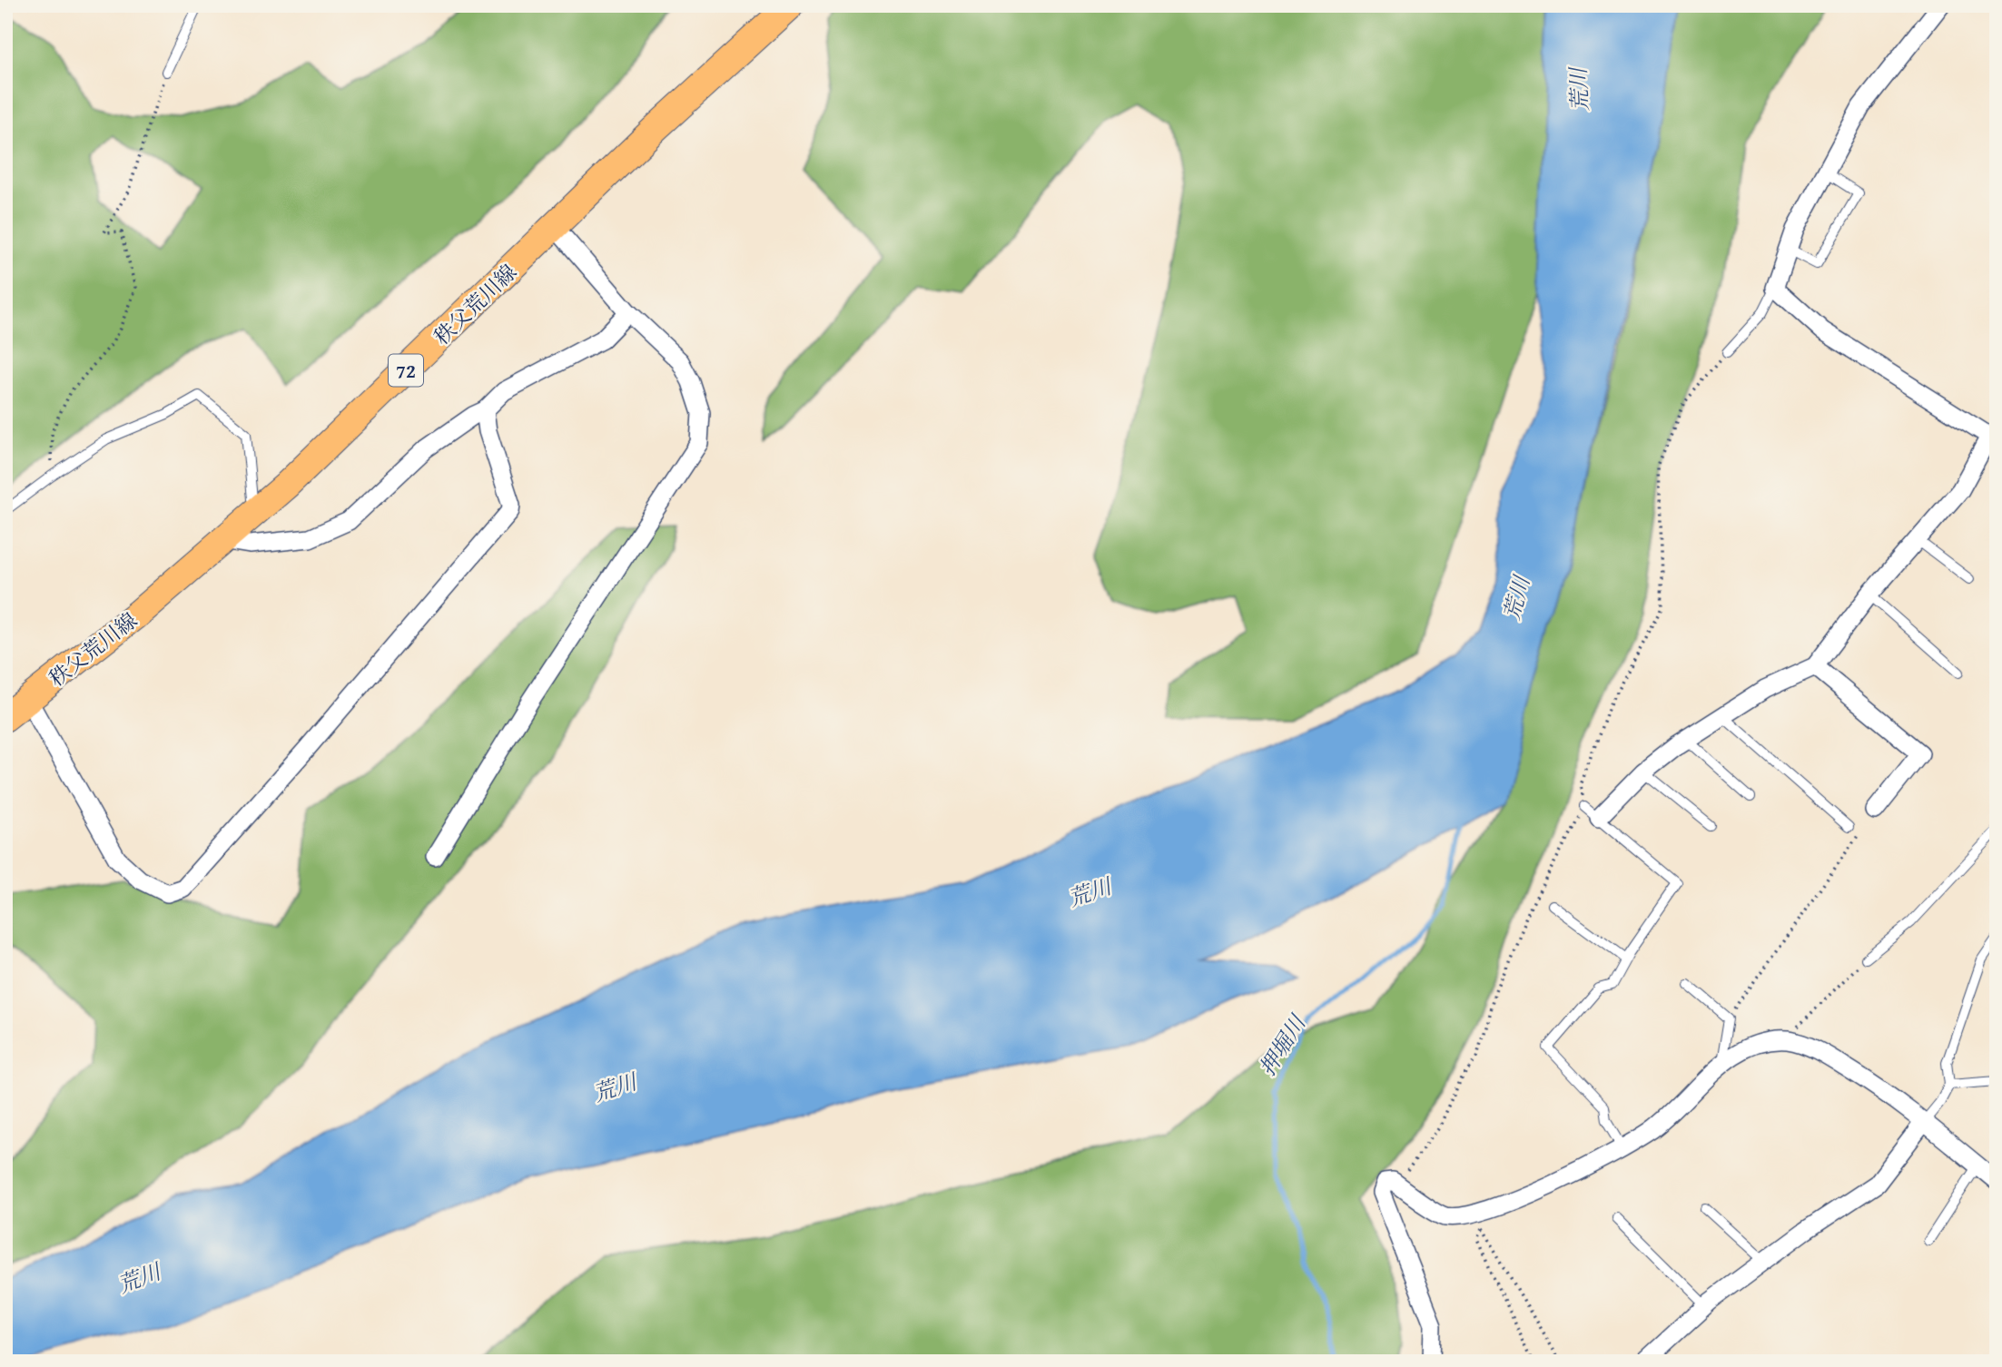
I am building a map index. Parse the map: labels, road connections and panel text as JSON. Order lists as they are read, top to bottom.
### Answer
{
  "streets": {
    "main road": ["秩父荒川線", "72"]
  },
  "water": ["荒川", "押堀川"]
}
